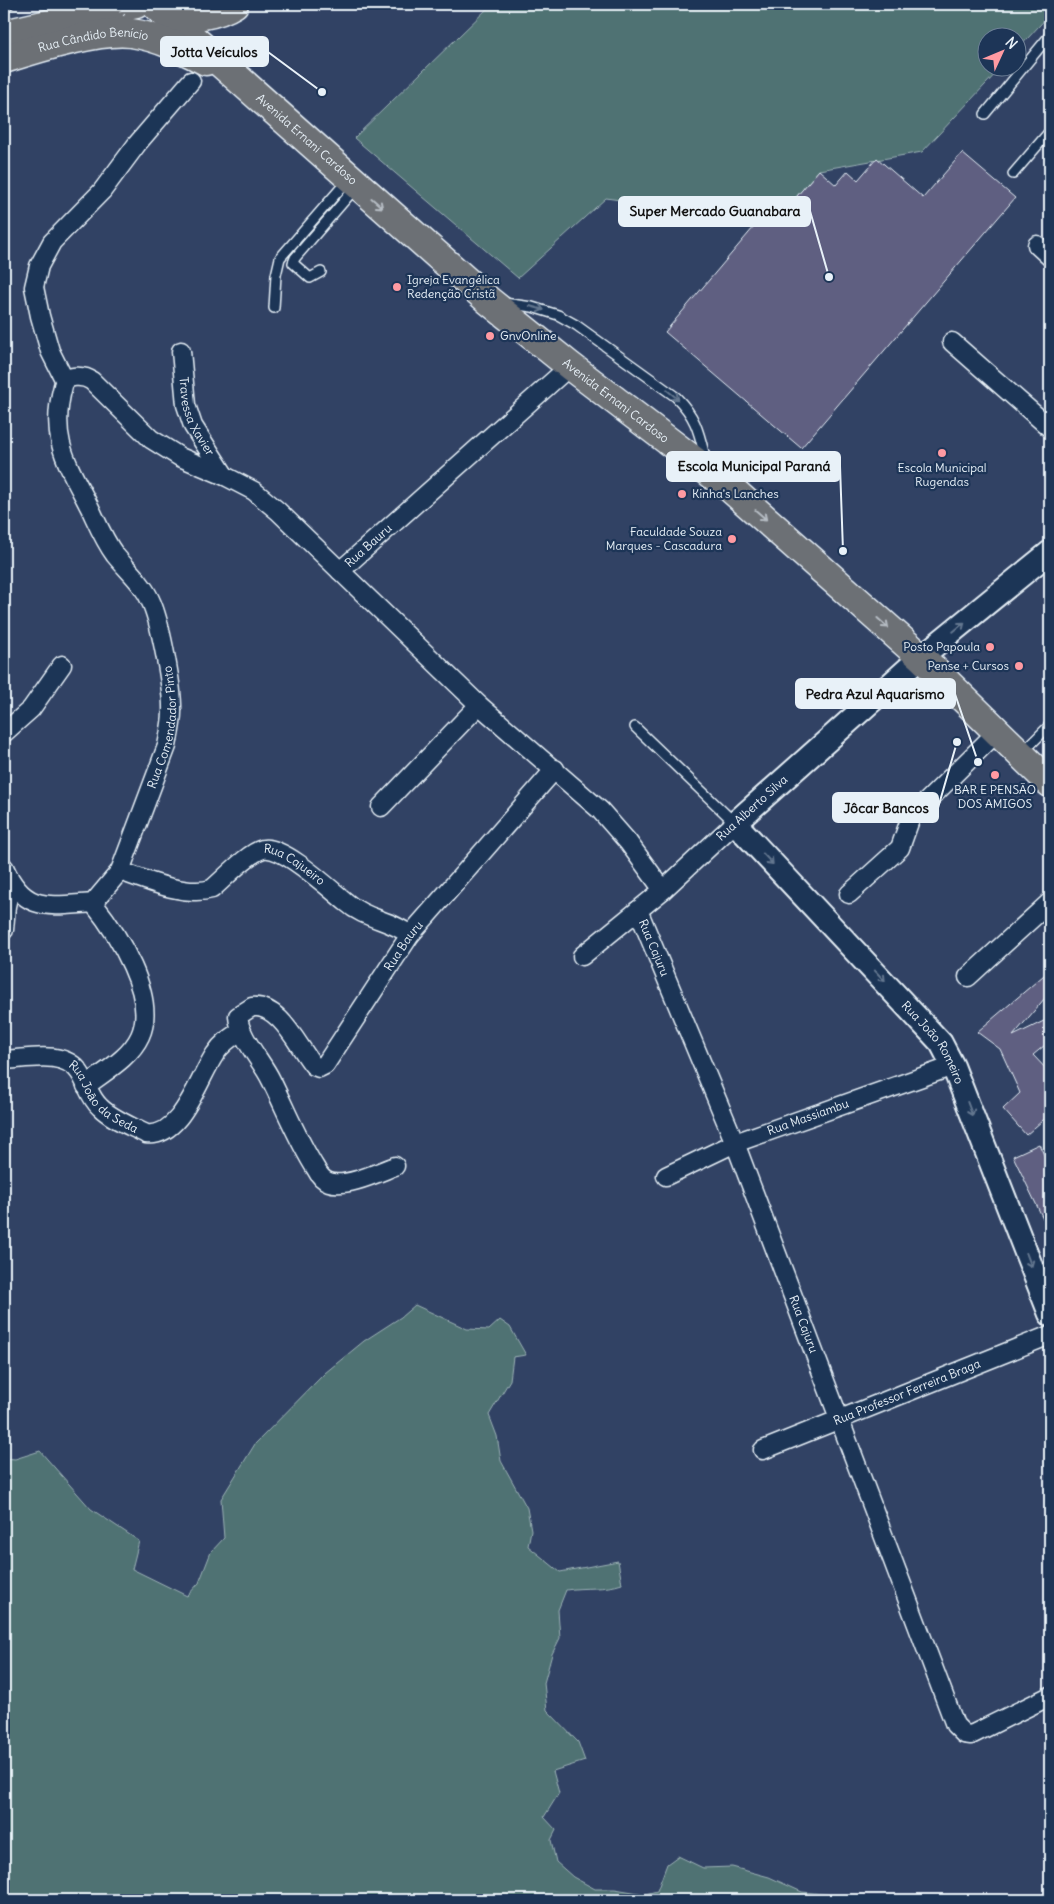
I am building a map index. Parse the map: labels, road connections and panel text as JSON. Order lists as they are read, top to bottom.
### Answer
{
  "streets": {
    "main road": ["Rua Cândido Benício", "Avenida Ernani Cardoso"],
    "street": [
      "Travessa Xavier",
      "Rua Bauru",
      "Rua Comendador Pinto",
      "Rua Alberto Silva",
      "Rua Cajueiro",
      "Rua Cajuru",
      "Rua João Romeiro",
      "Rua Joāo da Seda",
      "Rua Massiambu",
      "Rua Professor Ferreira Braga"
    ]
  },
  "crossings": [
    ["Rua Cândido Benício", "Avenida Ernani Cardoso"],
    ["Avenida Ernani Cardoso", "Rua Bauru"],
    ["Avenida Ernani Cardoso", "Rua Alberto Silva"],
    ["Rua Bauru", "Rua Alberto Silva"],
    ["Rua Bauru", "Rua Cajueiro"],
    ["Rua Bauru", "Rua Joāo da Seda"],
    ["Rua Comendador Pinto", "Rua Cajueiro"],
    ["Rua Alberto Silva", "Rua Cajuru"],
    ["Rua Alberto Silva", "Rua João Romeiro"],
    ["Rua Cajuru", "Rua Massiambu"],
    ["Rua Cajuru", "Rua Professor Ferreira Braga"],
    ["Rua João Romeiro", "Rua Massiambu"]
  ],
  "one_way": ["Avenida Ernani Cardoso", "Rua João Romeiro"],
  "places": [
    "Jotta Veículos",
    "Super Mercado Guanabara",
    "Igreja Evangélica Redenção Cristã",
    "GnvOnline",
    "Escola Municipal Rugendas",
    "Kinha's Lanches",
    "Faculdade Souza Marques - Cascadura",
    "Escola Municipal Paraná",
    "Posto Papoula",
    "Pense + Cursos",
    "Jôcar Bancos",
    "Pedra Azul Aquarismo",
    "BAR E PENSÃO DOS AMIGOS"
  ],
  "north": "top right"
}
